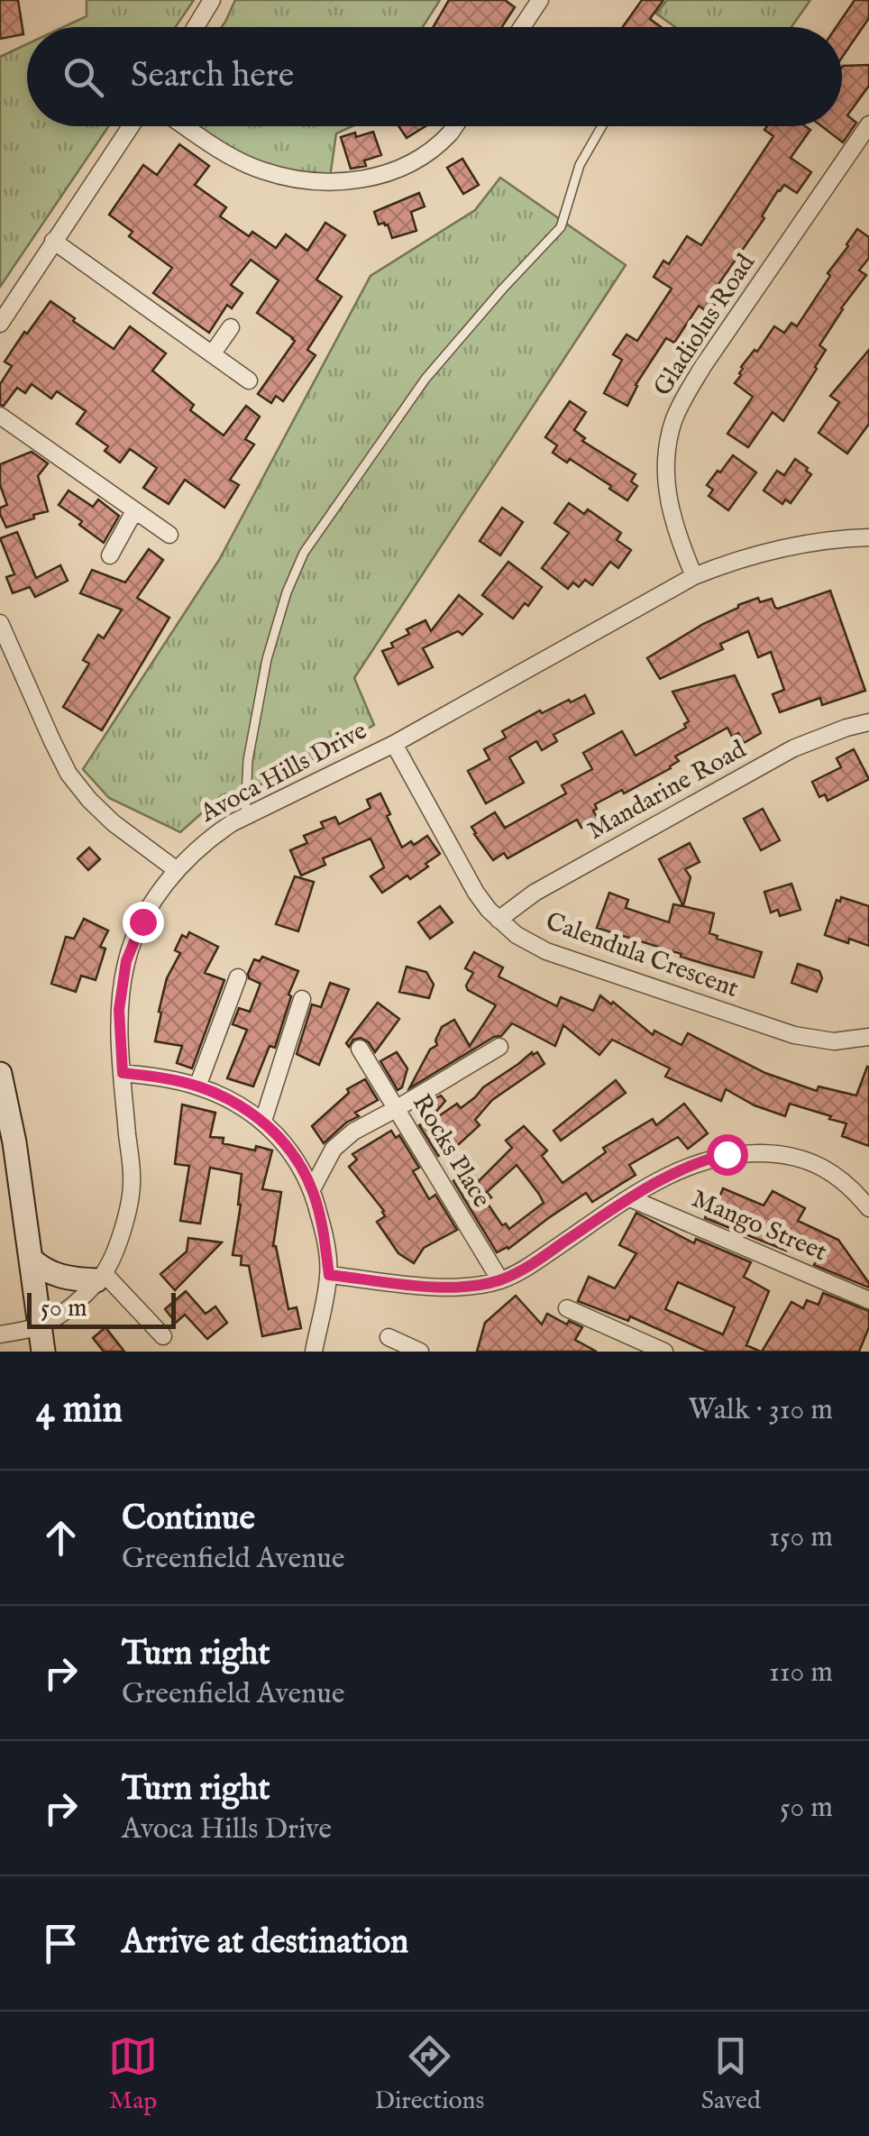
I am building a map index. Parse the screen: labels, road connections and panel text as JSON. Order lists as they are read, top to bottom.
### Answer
{
  "streets": {
    "street": [
      "Gladiolus Road",
      "Avoca Hills Drive",
      "Mandarine Road",
      "Calendula Crescent",
      "Rocks Place",
      "Mango Street"
    ]
  },
  "crossings": [
    ["Gladiolus Road", "Avoca Hills Drive"],
    ["Avoca Hills Drive", "Calendula Crescent"],
    ["Mandarine Road", "Calendula Crescent"]
  ],
  "scale_bar": "50 m",
  "page": {
    "search": "Search here",
    "scale": "50 m",
    "heading": ["4 min", "Walk · 310 m"],
    "list": [
      ["Continue", "Greenfield Avenue", "150 m"],
      ["Turn right", "Greenfield Avenue", "110 m"],
      ["Turn right", "Avoca Hills Drive", "50 m"],
      "Arrive at destination"
    ],
    "nav": ["Map", "Directions", "Saved"]
  }
}
